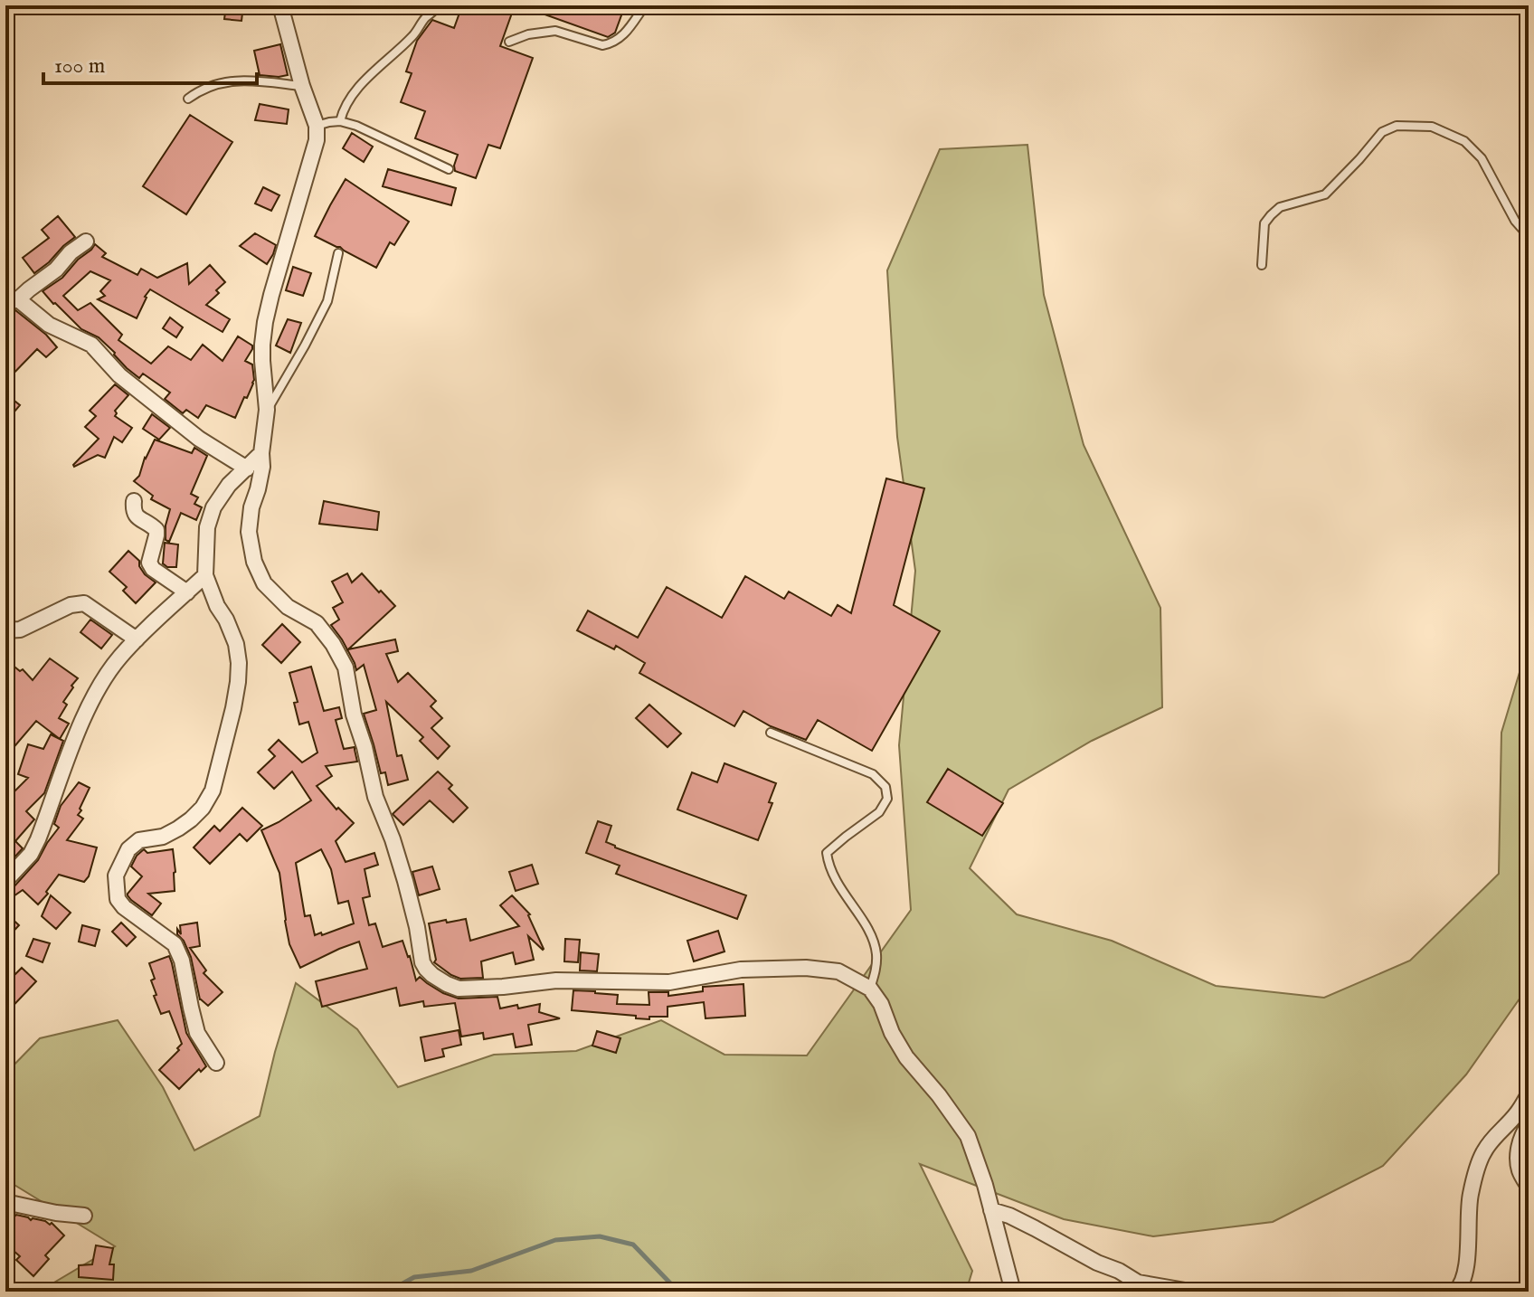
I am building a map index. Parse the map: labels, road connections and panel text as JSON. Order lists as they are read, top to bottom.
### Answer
{
  "scale_bar": "100 m"
}
